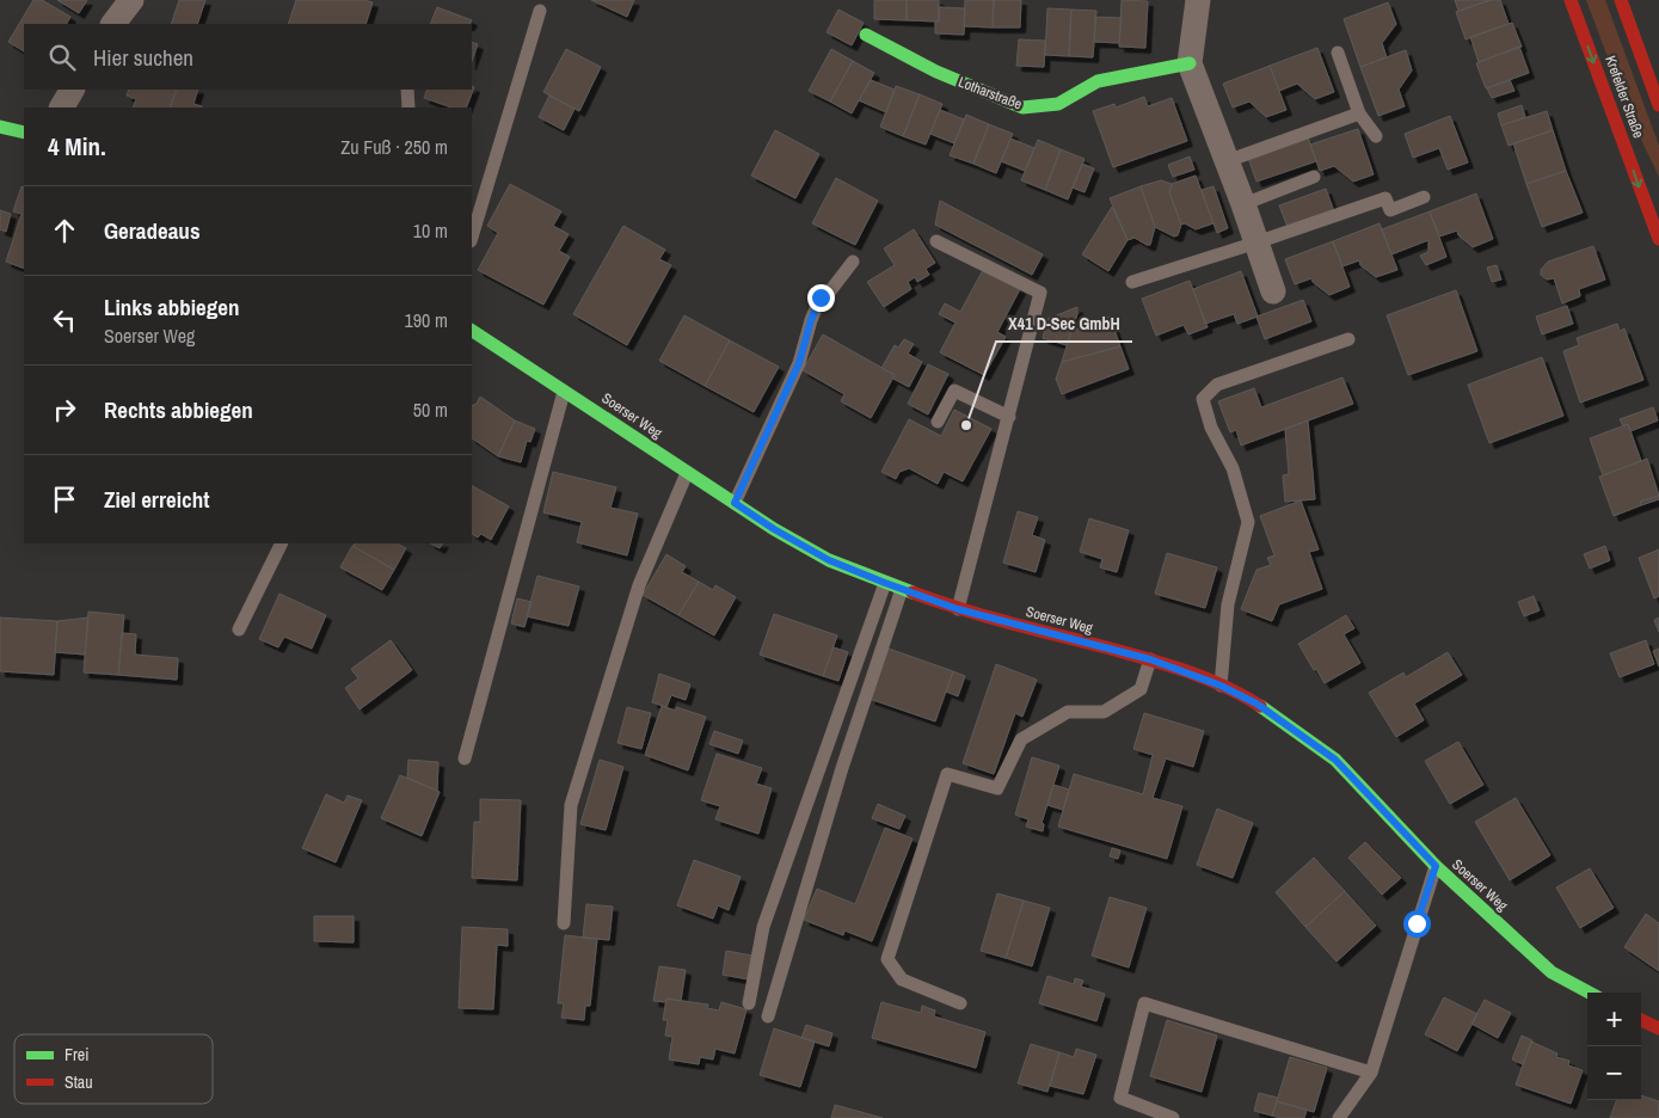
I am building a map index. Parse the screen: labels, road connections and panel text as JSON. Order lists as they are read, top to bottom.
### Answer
{
  "streets": {
    "street": ["Lotharstraße", "Krefelder Straße", "Soerser Weg"]
  },
  "places": ["X41 D-Sec GmbH"],
  "legend": ["Frei", "Stau"],
  "page": {
    "search": "Hier suchen",
    "heading": ["4 Min.", "Zu Fuß · 250 m"],
    "list": [
      ["Geradeaus", "10 m"],
      ["Links abbiegen", "Soerser Weg", "190 m"],
      ["Rechts abbiegen", "50 m"],
      "Ziel erreicht"
    ],
    "map_buttons": ["+", "−"]
  }
}
